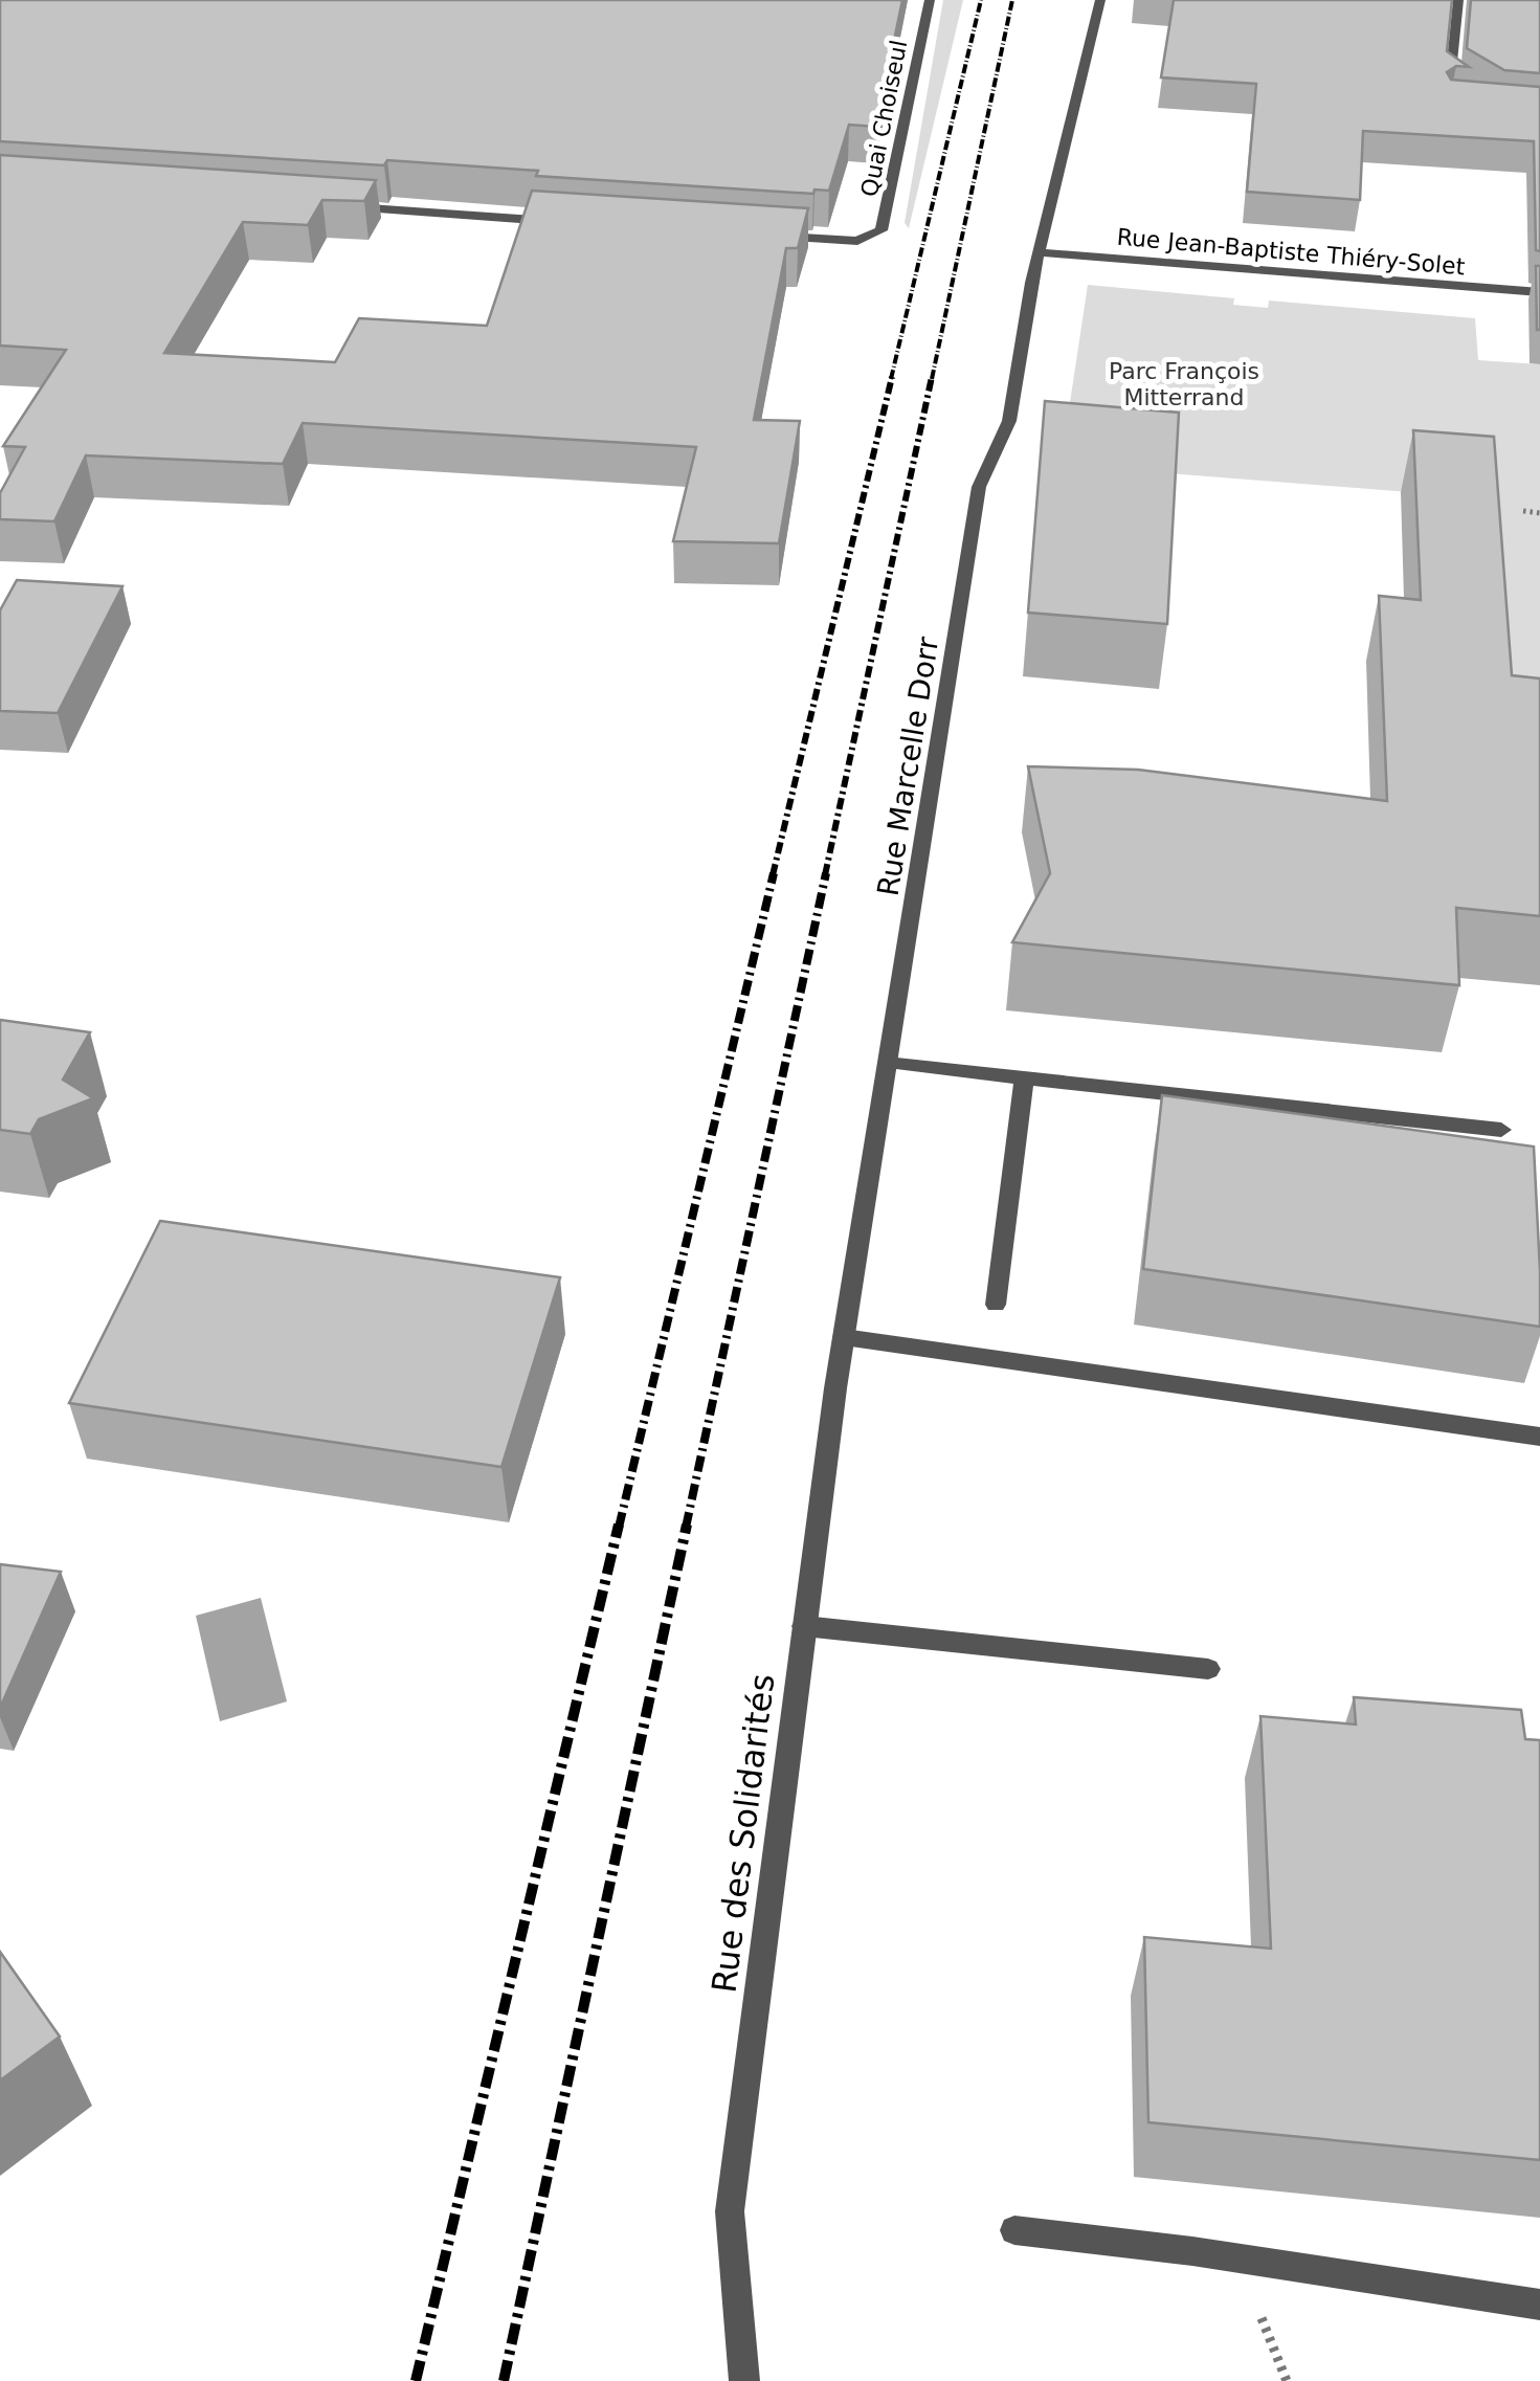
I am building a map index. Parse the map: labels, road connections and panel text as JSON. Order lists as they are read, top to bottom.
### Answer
{
  "streets": {
    "street": [
      "Quai Choiseul",
      "Rue Jean-Baptiste Thiéry-Solet",
      "Rue Marcelle Dorr",
      "Rue des Solidarités"
    ]
  },
  "crossings": [
    ["Rue Jean-Baptiste Thiéry-Solet", "Rue Marcelle Dorr"],
    ["Rue Marcelle Dorr", "Rue des Solidarités"]
  ],
  "parks": ["Parc François Mitterrand"]
}
